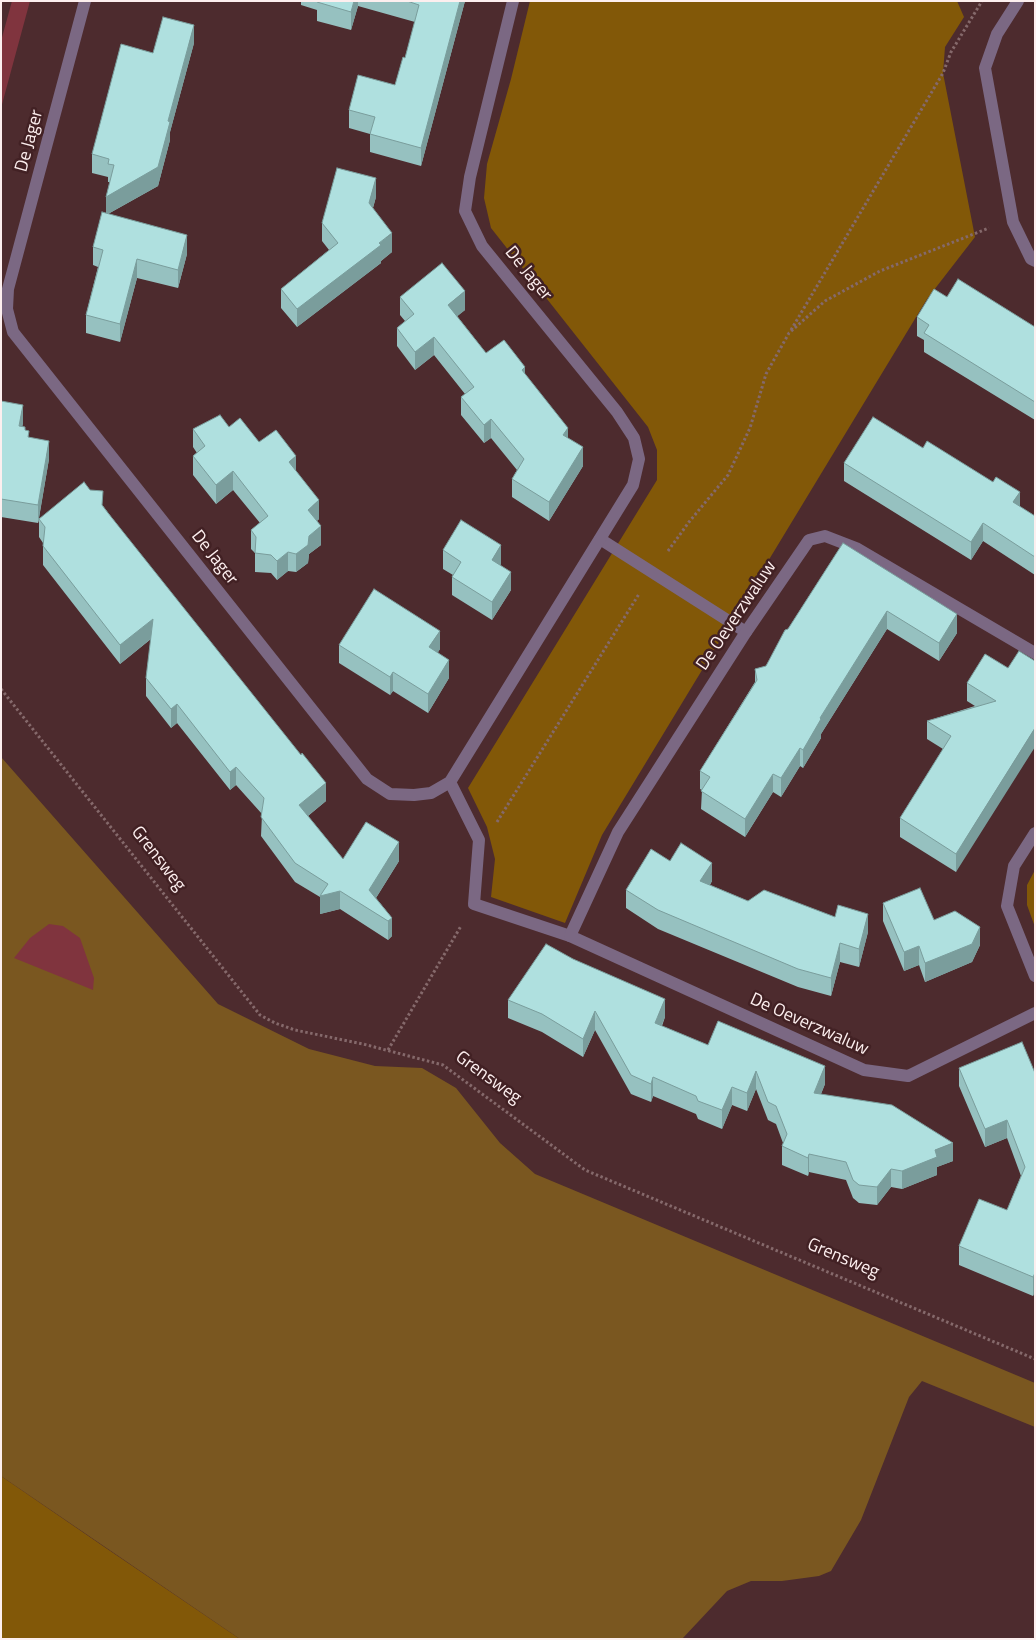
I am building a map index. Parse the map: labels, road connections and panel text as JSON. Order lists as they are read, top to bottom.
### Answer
{
  "streets": {
    "street": ["De Jager", "De Oeverzwaluw"],
    "path": ["Grensweg"]
  }
}
